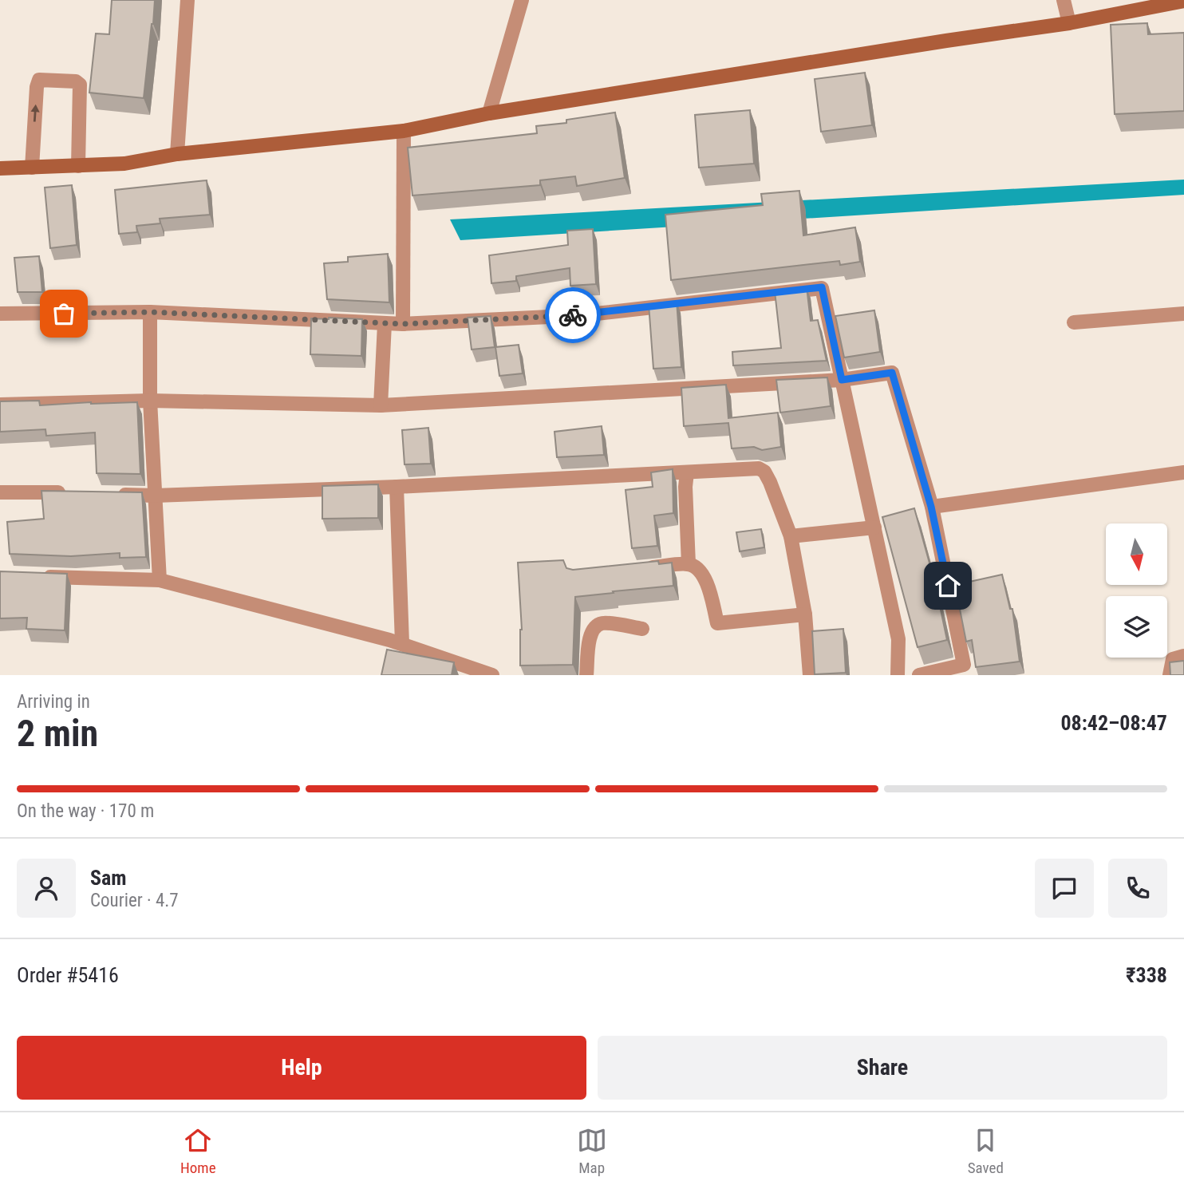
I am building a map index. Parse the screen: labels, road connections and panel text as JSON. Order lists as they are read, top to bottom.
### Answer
{
  "north": "bottom",
  "page": {
    "heading": ["2 min", "Arriving in", "08:42–08:47"],
    "panel": [
      "Sam",
      "Courier · 4.7",
      "Order #5416",
      "₹338"
    ],
    "bar": "On the way · 170 m",
    "buttons": ["Help", "Share"],
    "tabs": ["Home", "Map", "Saved"]
  }
}
